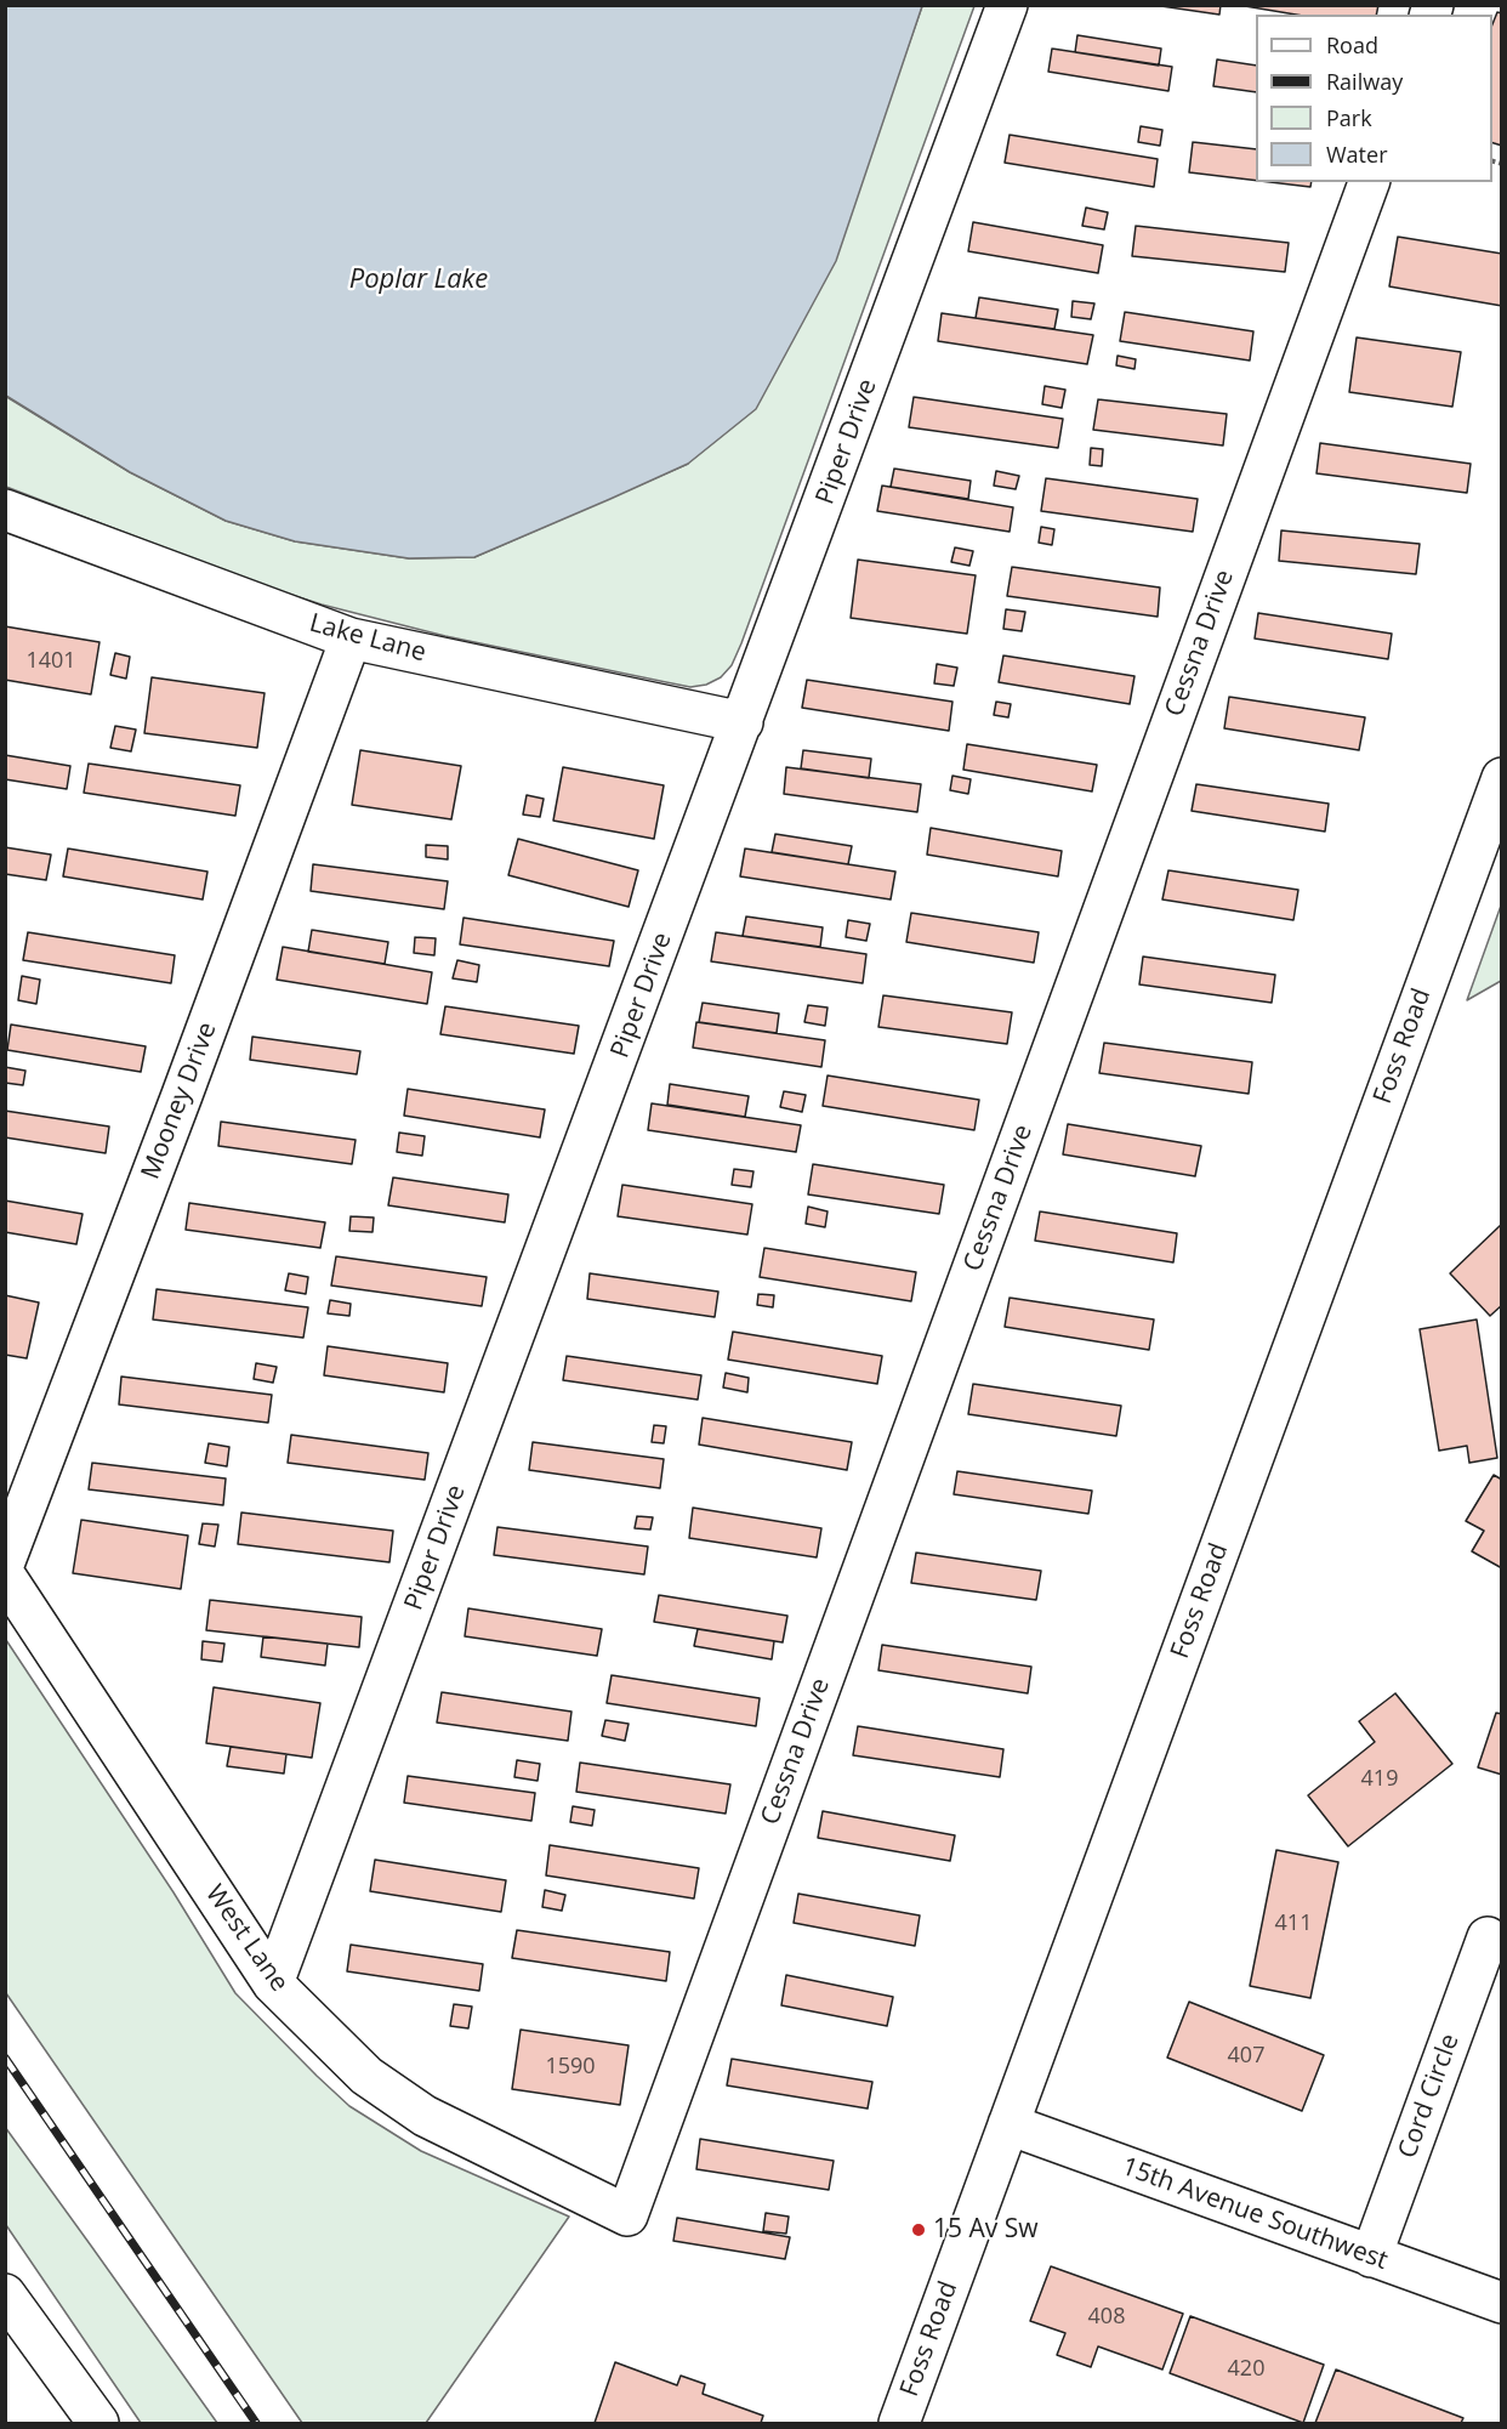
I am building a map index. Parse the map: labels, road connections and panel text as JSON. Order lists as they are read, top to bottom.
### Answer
{
  "streets": {
    "street": [
      "Piper Drive",
      "Lake Lane",
      "Cessna Drive",
      "Foss Road",
      "Mooney Drive",
      "West Lane",
      "Cord Circle",
      "15th Avenue Southwest"
    ]
  },
  "crossings": [
    ["Piper Drive", "Lake Lane"],
    ["Piper Drive", "West Lane"],
    ["Lake Lane", "Mooney Drive"],
    ["Cessna Drive", "West Lane"],
    ["Foss Road", "15th Avenue Southwest"],
    ["Cord Circle", "15th Avenue Southwest"]
  ],
  "water": ["Poplar Lake"],
  "places": ["15 Av Sw"],
  "house_numbers": [
    "1401",
    "419",
    "411",
    "407",
    "1590",
    "408",
    "420"
  ],
  "legend": [
    "Road",
    "Railway",
    "Park",
    "Water"
  ]
}
